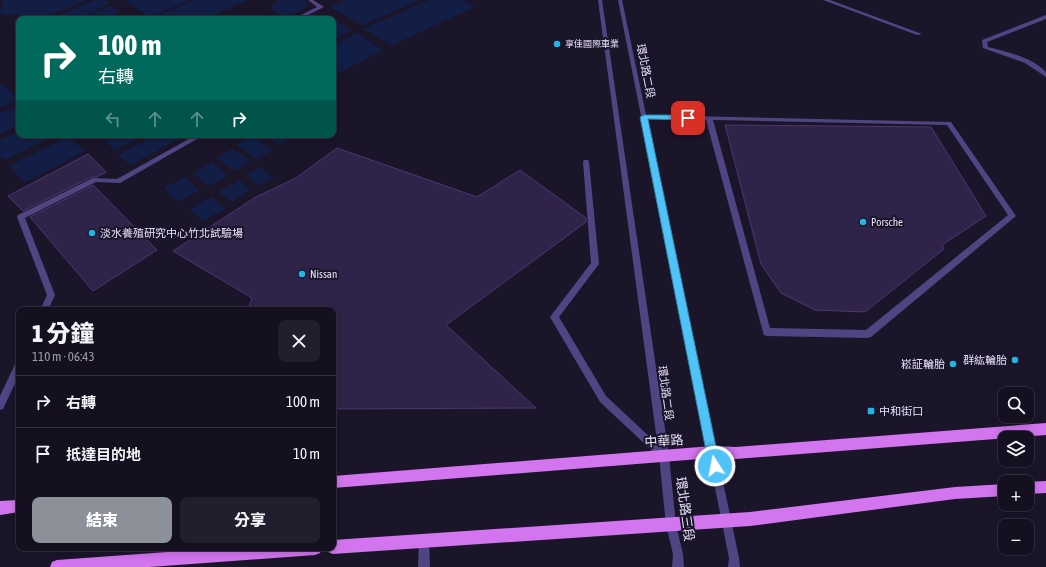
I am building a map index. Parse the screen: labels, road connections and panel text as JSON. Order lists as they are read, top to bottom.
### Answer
{
  "streets": {
    "main road": ["中華路"],
    "street": ["環北路二段", "環北路三段"]
  },
  "crossings": [
    ["環北路二段", "中華路"],
    ["環北路二段", "環北路三段"],
    ["中華路", "環北路三段"]
  ],
  "places": {
    "other": [
      "享佳國際車業",
      "Porsche",
      "淡水養殖研究中心竹北試驗場",
      "Nissan",
      "群紘輪胎",
      "崧証輪胎"
    ],
    "transit": ["中和街口"]
  },
  "page": {
    "turn": ["100 m", "右轉"],
    "heading": ["1 分鐘", "110 m · 06:43"],
    "list": [
      {
        "name": "右轉",
        "value": "100 m"
      },
      {
        "name": "抵達目的地",
        "value": "10 m"
      }
    ],
    "map_buttons": ["+", "−"],
    "buttons": ["結束", "分享"]
  }
}
